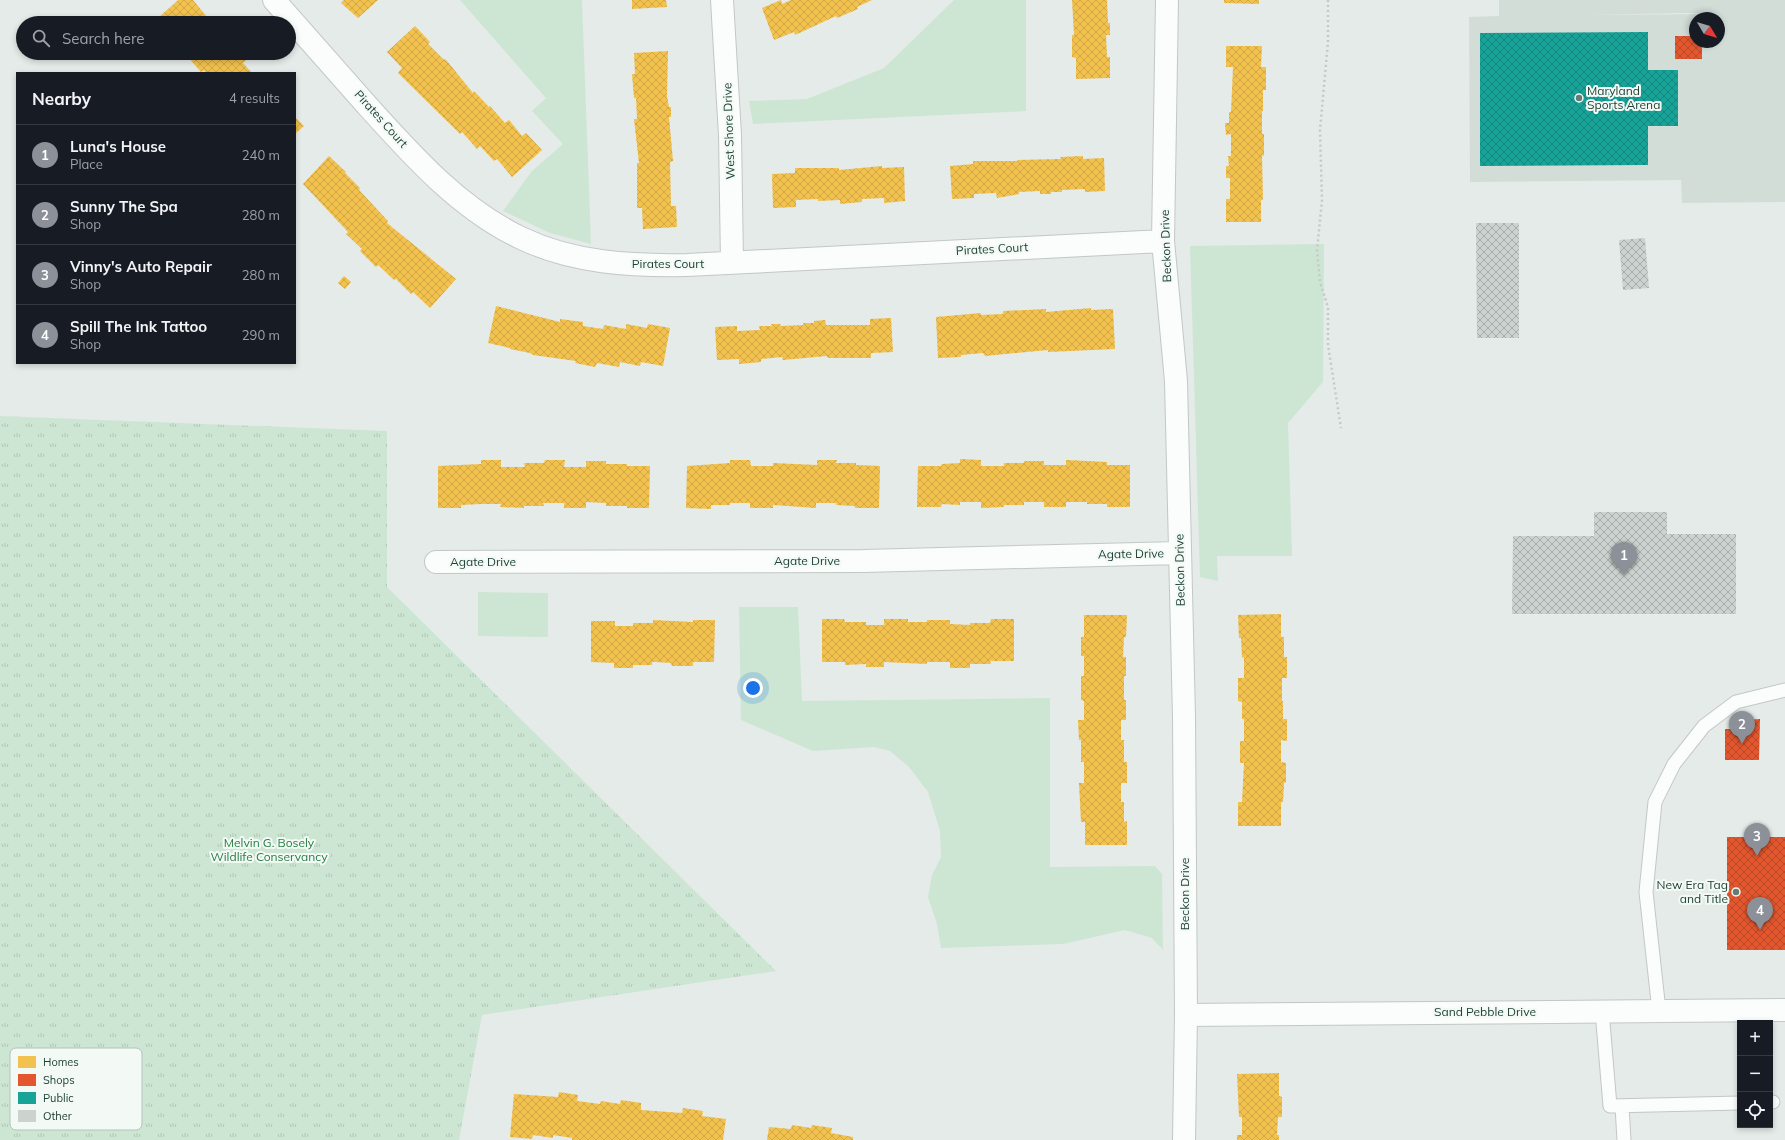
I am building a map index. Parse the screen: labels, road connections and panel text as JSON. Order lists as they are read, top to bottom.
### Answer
{
  "streets": {
    "street": [
      "Pirates Court",
      "West Shore Drive",
      "Beckon Drive",
      "Agate Drive",
      "Sand Pebble Drive"
    ]
  },
  "crossings": [
    ["Pirates Court", "West Shore Drive"],
    ["Pirates Court", "Beckon Drive"],
    ["Beckon Drive", "Agate Drive"],
    ["Beckon Drive", "Sand Pebble Drive"]
  ],
  "parks": ["Melvin G. Bosely Wildlife Conservancy"],
  "places": ["Maryland Sports Arena", "New Era Tag and Title"],
  "legend": [
    "Homes",
    "Shops",
    "Public",
    "Other"
  ],
  "north": "bottom right",
  "page": {
    "search": "Search here",
    "heading": ["Nearby", "4 results"],
    "list": [
      {
        "mark": "1",
        "name": "Luna's House",
        "note": "Place",
        "value": "240 m"
      },
      {
        "mark": "2",
        "name": "Sunny The Spa",
        "note": "Shop",
        "value": "280 m"
      },
      {
        "mark": "3",
        "name": "Vinny's Auto Repair",
        "note": "Shop",
        "value": "280 m"
      },
      {
        "mark": "4",
        "name": "Spill The Ink Tattoo",
        "note": "Shop",
        "value": "290 m"
      }
    ],
    "pins": [
      "1",
      "2",
      "3",
      "4"
    ],
    "map_buttons": ["+", "−"]
  }
}
